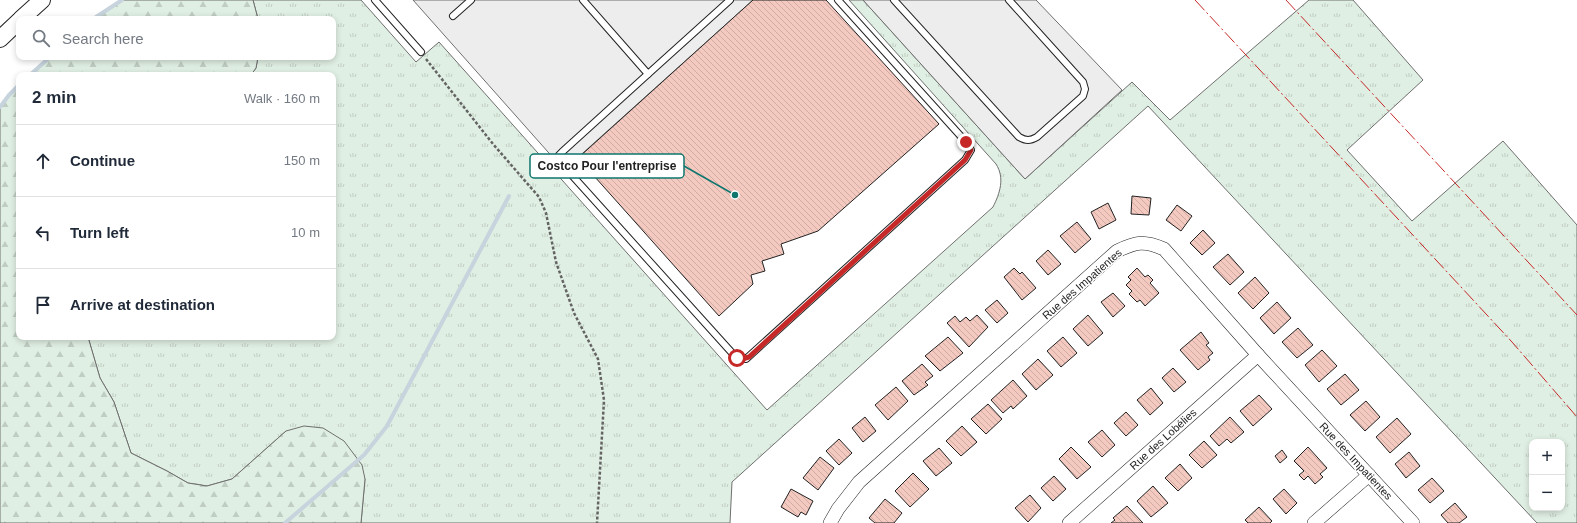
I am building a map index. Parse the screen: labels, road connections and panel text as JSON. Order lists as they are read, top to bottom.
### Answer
{
  "streets": {
    "street": ["Rue des Impatientes", "Rue des Lobélies"]
  },
  "crossings": [
    ["Rue des Impatientes", "Rue des Lobélies"]
  ],
  "places": ["Costco Pour l'entreprise"],
  "page": {
    "search": "Search here",
    "heading": ["2 min", "Walk · 160 m"],
    "list": [
      ["Continue", "150 m"],
      ["Turn left", "10 m"],
      "Arrive at destination"
    ],
    "map_buttons": ["+", "−"]
  }
}
